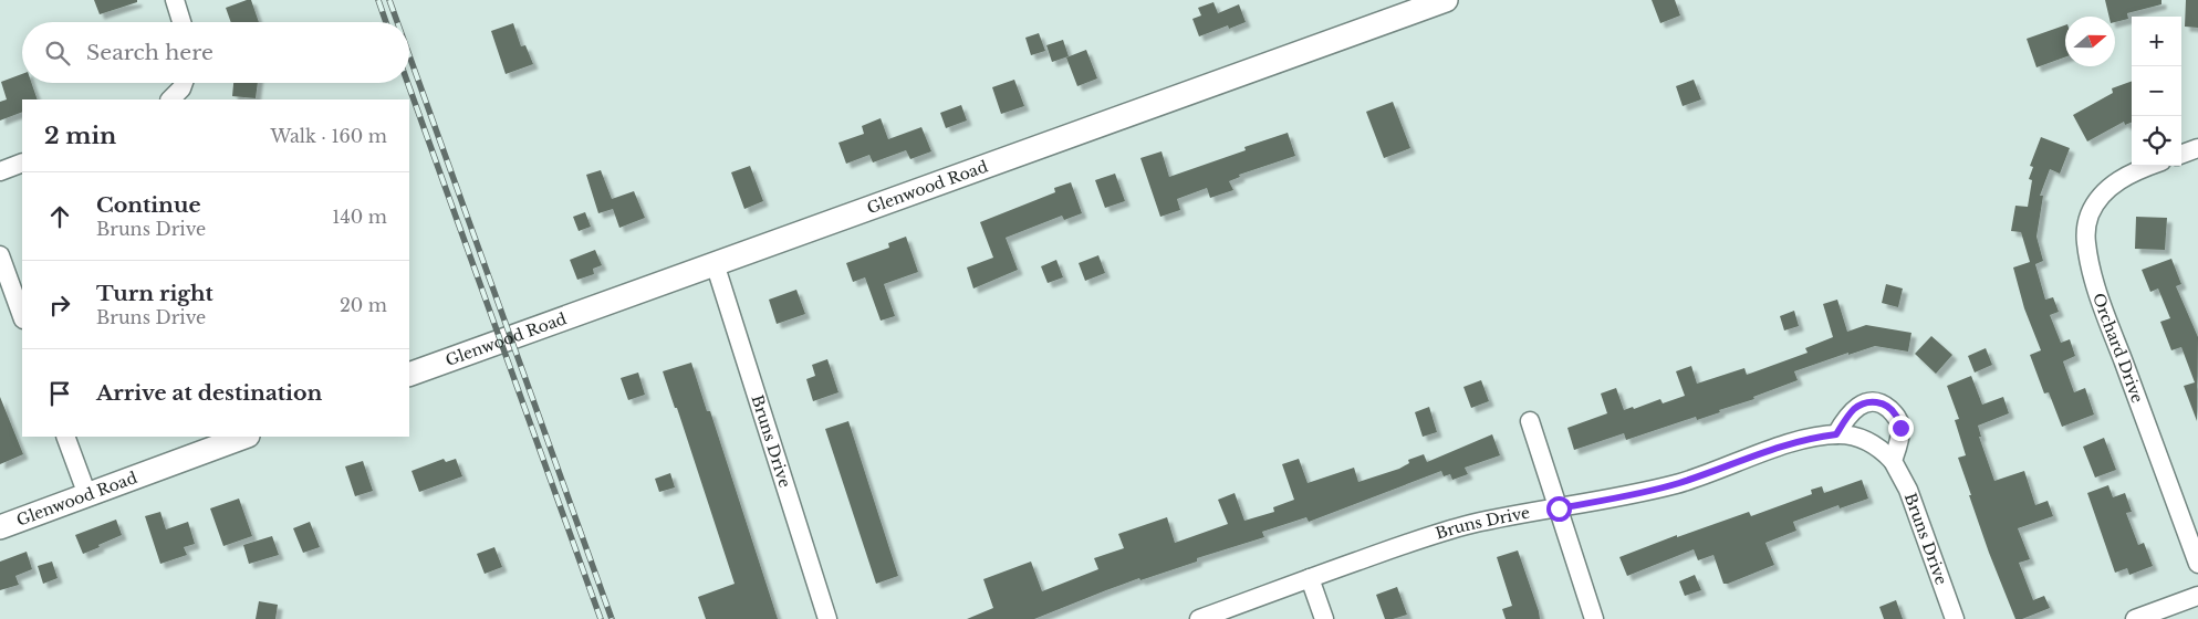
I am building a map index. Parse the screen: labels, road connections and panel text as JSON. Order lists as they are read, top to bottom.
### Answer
{
  "streets": {
    "street": ["Glenwood Road", "Orchard Drive", "Bruns Drive"]
  },
  "crossings": [
    ["Glenwood Road", "Bruns Drive"]
  ],
  "north": "right",
  "page": {
    "map_buttons": ["+", "−"],
    "search": "Search here",
    "heading": ["2 min", "Walk · 160 m"],
    "list": [
      ["Continue", "Bruns Drive", "140 m"],
      ["Turn right", "Bruns Drive", "20 m"],
      "Arrive at destination"
    ]
  }
}
